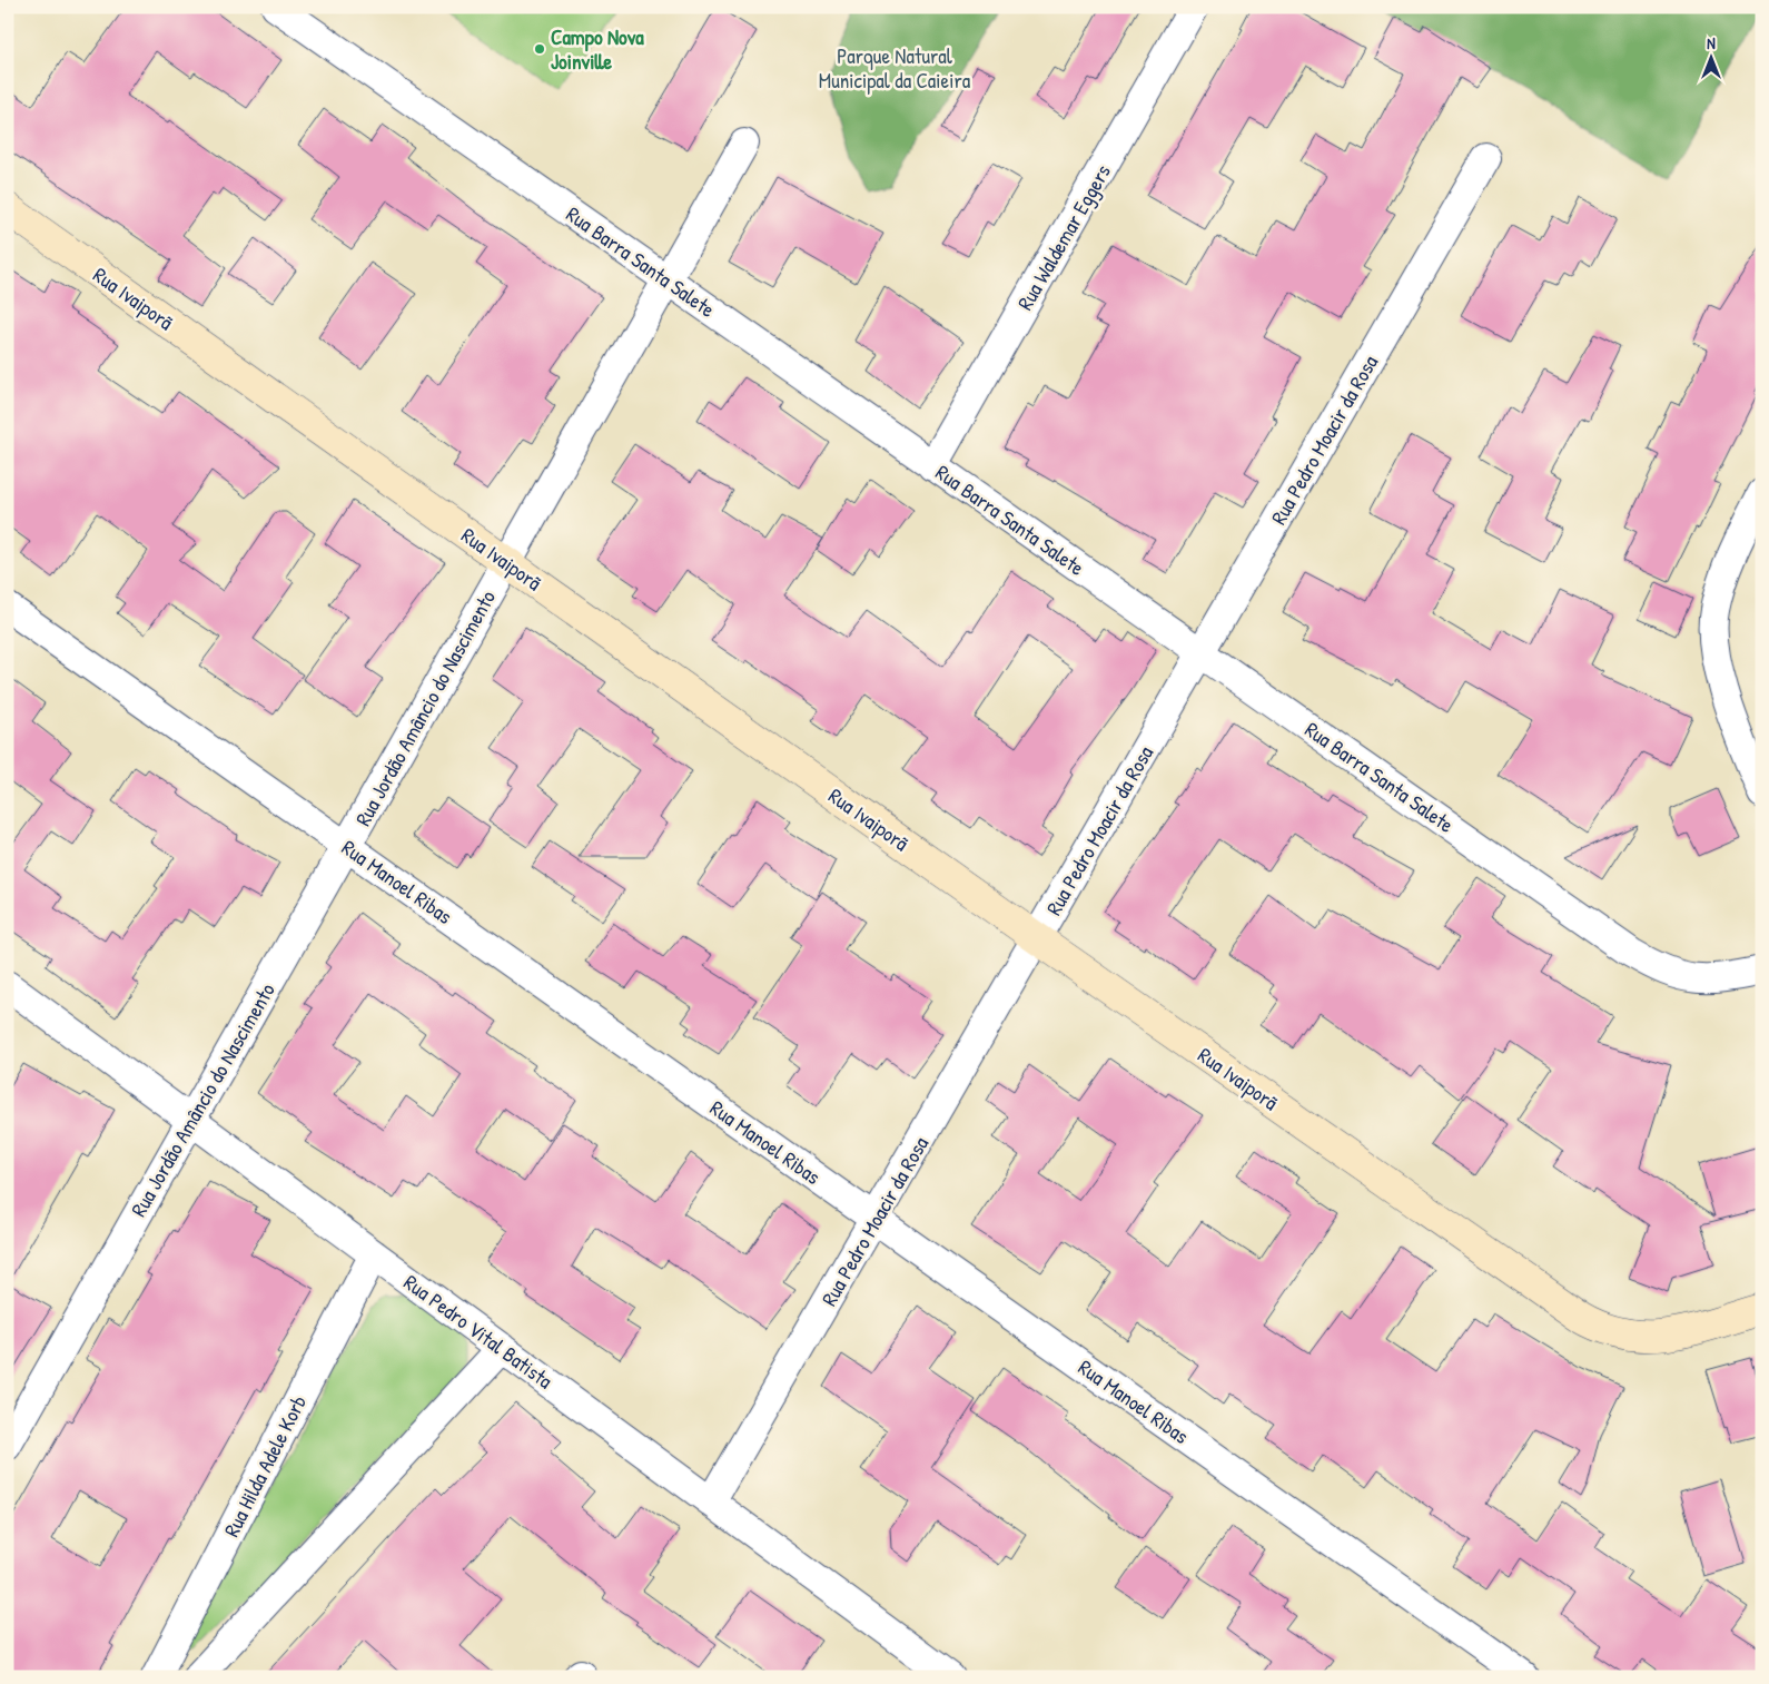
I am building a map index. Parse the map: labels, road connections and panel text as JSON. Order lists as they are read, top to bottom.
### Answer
{
  "streets": {
    "street": [
      "Rua Waldemar Eggers",
      "Rua Barra Santa Salete",
      "Rua Ivaiporã",
      "Rua Pedro Moacir da Rosa",
      "Rua Jordão Amâncio do Nascimento",
      "Rua Manoel Ribas",
      "Rua Pedro Vital Batista",
      "Rua Hilda Adele Korb"
    ]
  },
  "crossings": [
    ["Rua Waldemar Eggers", "Rua Barra Santa Salete"],
    ["Rua Barra Santa Salete", "Rua Pedro Moacir da Rosa"],
    ["Rua Barra Santa Salete", "Rua Jordão Amâncio do Nascimento"],
    ["Rua Ivaiporã", "Rua Pedro Moacir da Rosa"],
    ["Rua Ivaiporã", "Rua Jordão Amâncio do Nascimento"],
    ["Rua Pedro Moacir da Rosa", "Rua Manoel Ribas"],
    ["Rua Pedro Moacir da Rosa", "Rua Pedro Vital Batista"],
    ["Rua Jordão Amâncio do Nascimento", "Rua Manoel Ribas"],
    ["Rua Jordão Amâncio do Nascimento", "Rua Pedro Vital Batista"],
    ["Rua Pedro Vital Batista", "Rua Hilda Adele Korb"]
  ],
  "parks": ["Parque Natural Municipal da Caieira"],
  "places": ["Campo Nova Joinville"],
  "north": "top"
}
